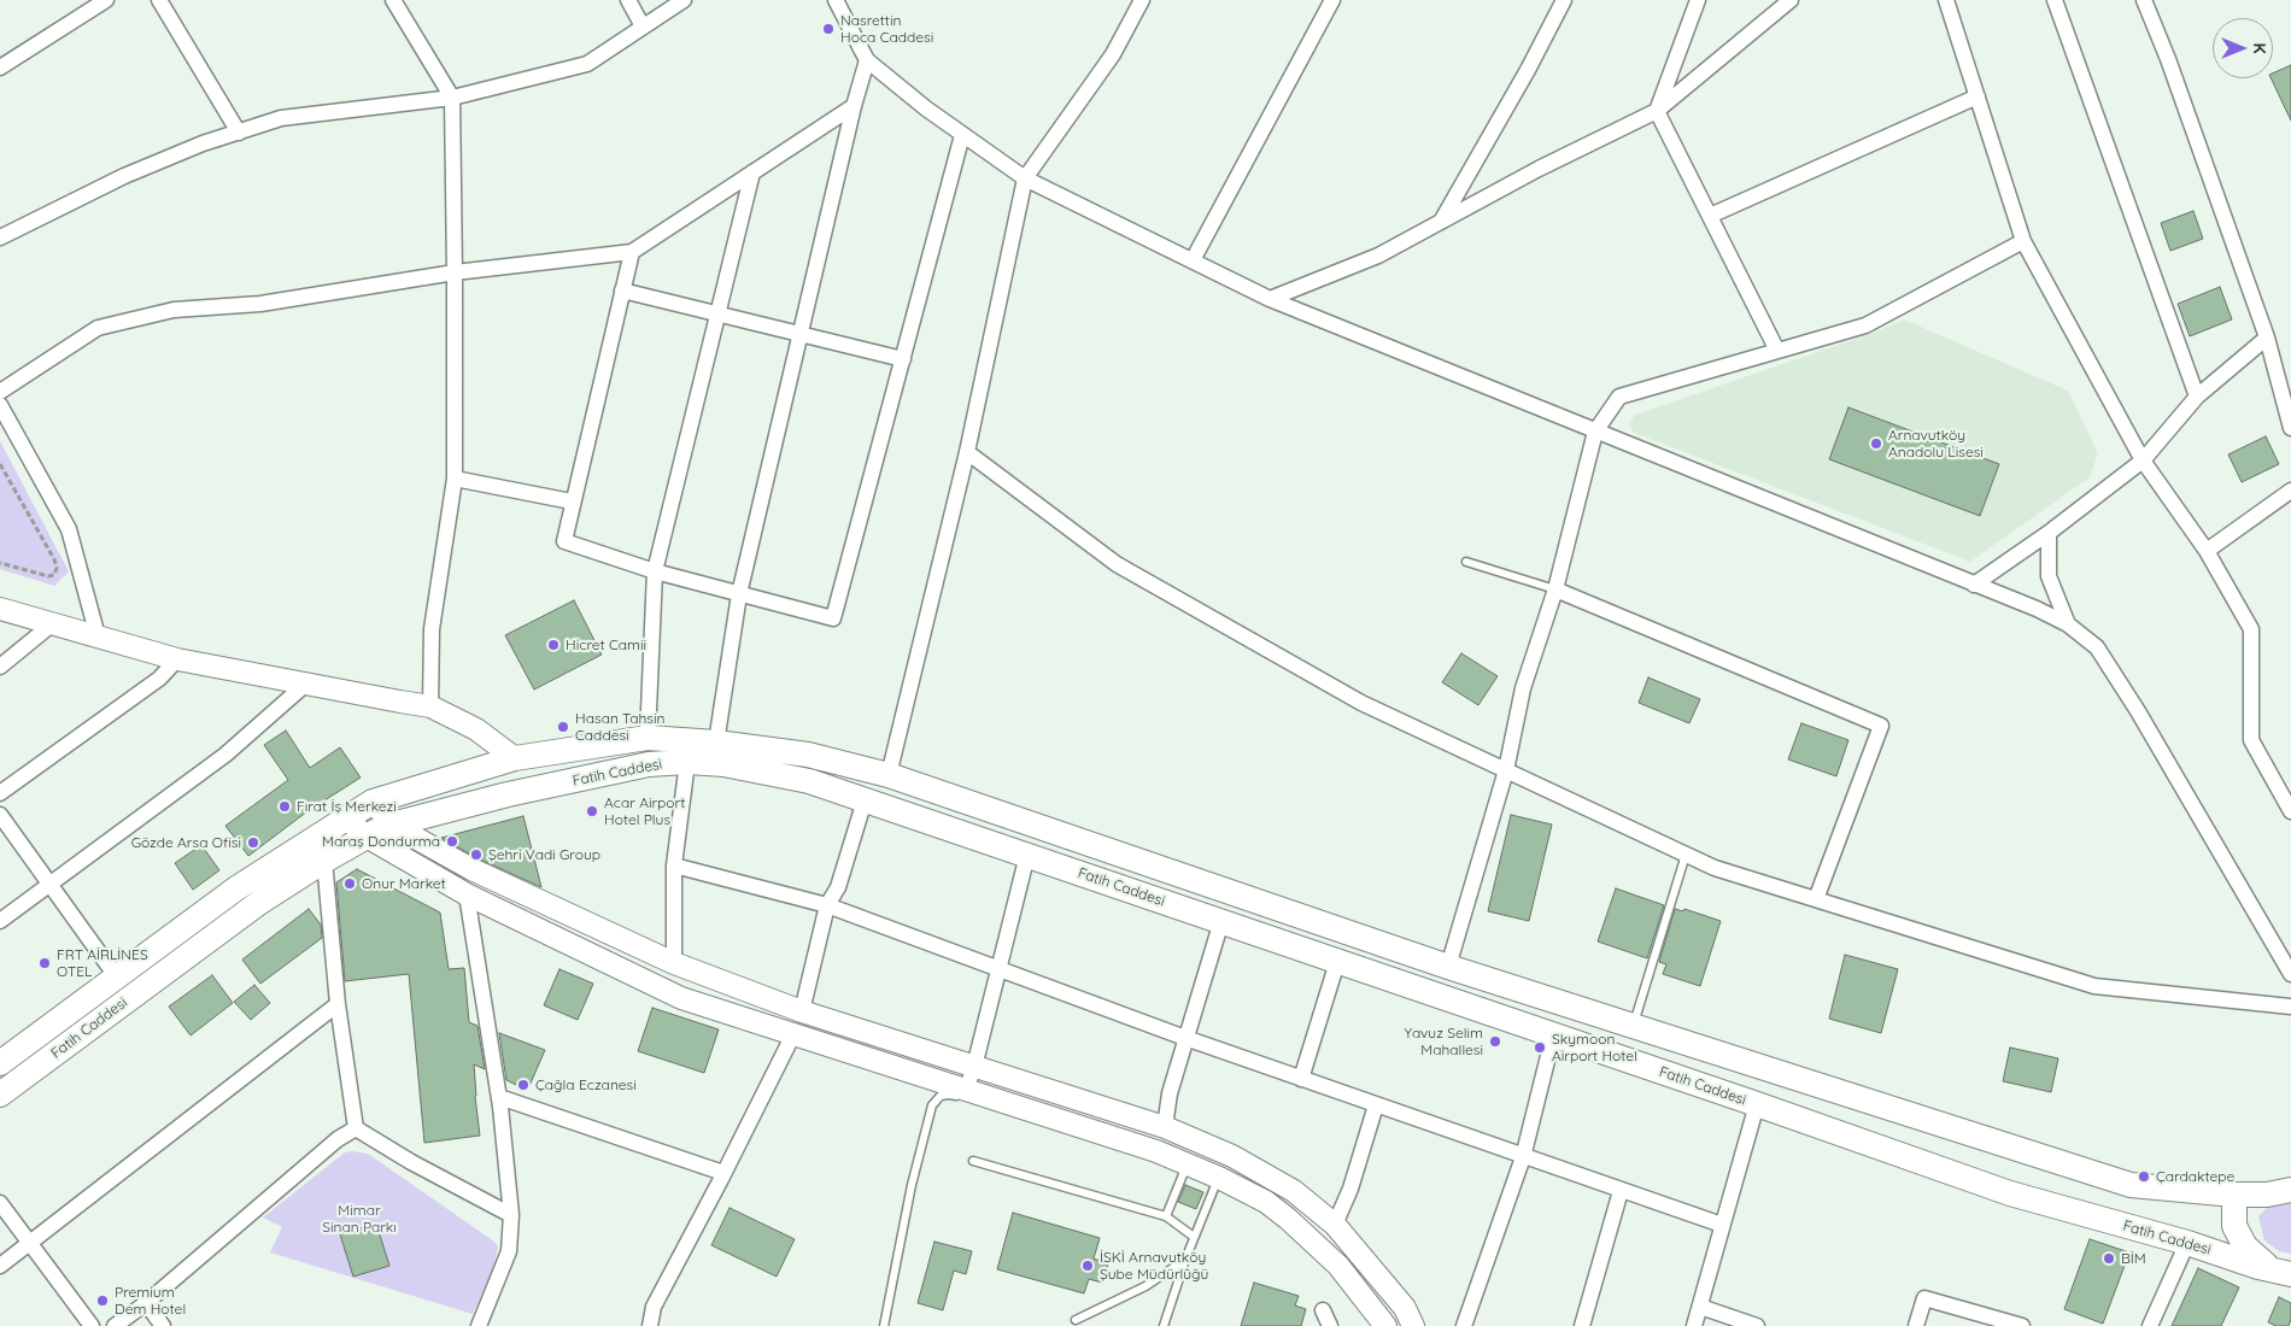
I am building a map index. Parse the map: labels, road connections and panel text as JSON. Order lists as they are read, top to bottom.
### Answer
{
  "streets": {
    "main road": ["Fatih Caddesi"]
  },
  "parks": ["Mimar Sinan Parkı"],
  "places": [
    "Nasrettin Hoca Caddesi",
    "Arnavutköy Anadolu Lisesi",
    "Hicret Camii",
    "Hasan Tahsin Caddesi",
    "Fırat İş Merkezi",
    "Acar Airport Hotel Plus",
    "Maraş Dondurma",
    "Gözde Arsa Ofisi",
    "Şehri Vadi Group",
    "Onur Market",
    "FRT AİRLİNES OTEL",
    "Yavuz Selim Mahallesi",
    "Skymoon Airport Hotel",
    "Çağla Eczanesi",
    "Çardaktepe",
    "BİM",
    "İSKİ Arnavutköy Şube Müdürlüğü",
    "Premium Dem Hotel"
  ],
  "north": "right"
}
